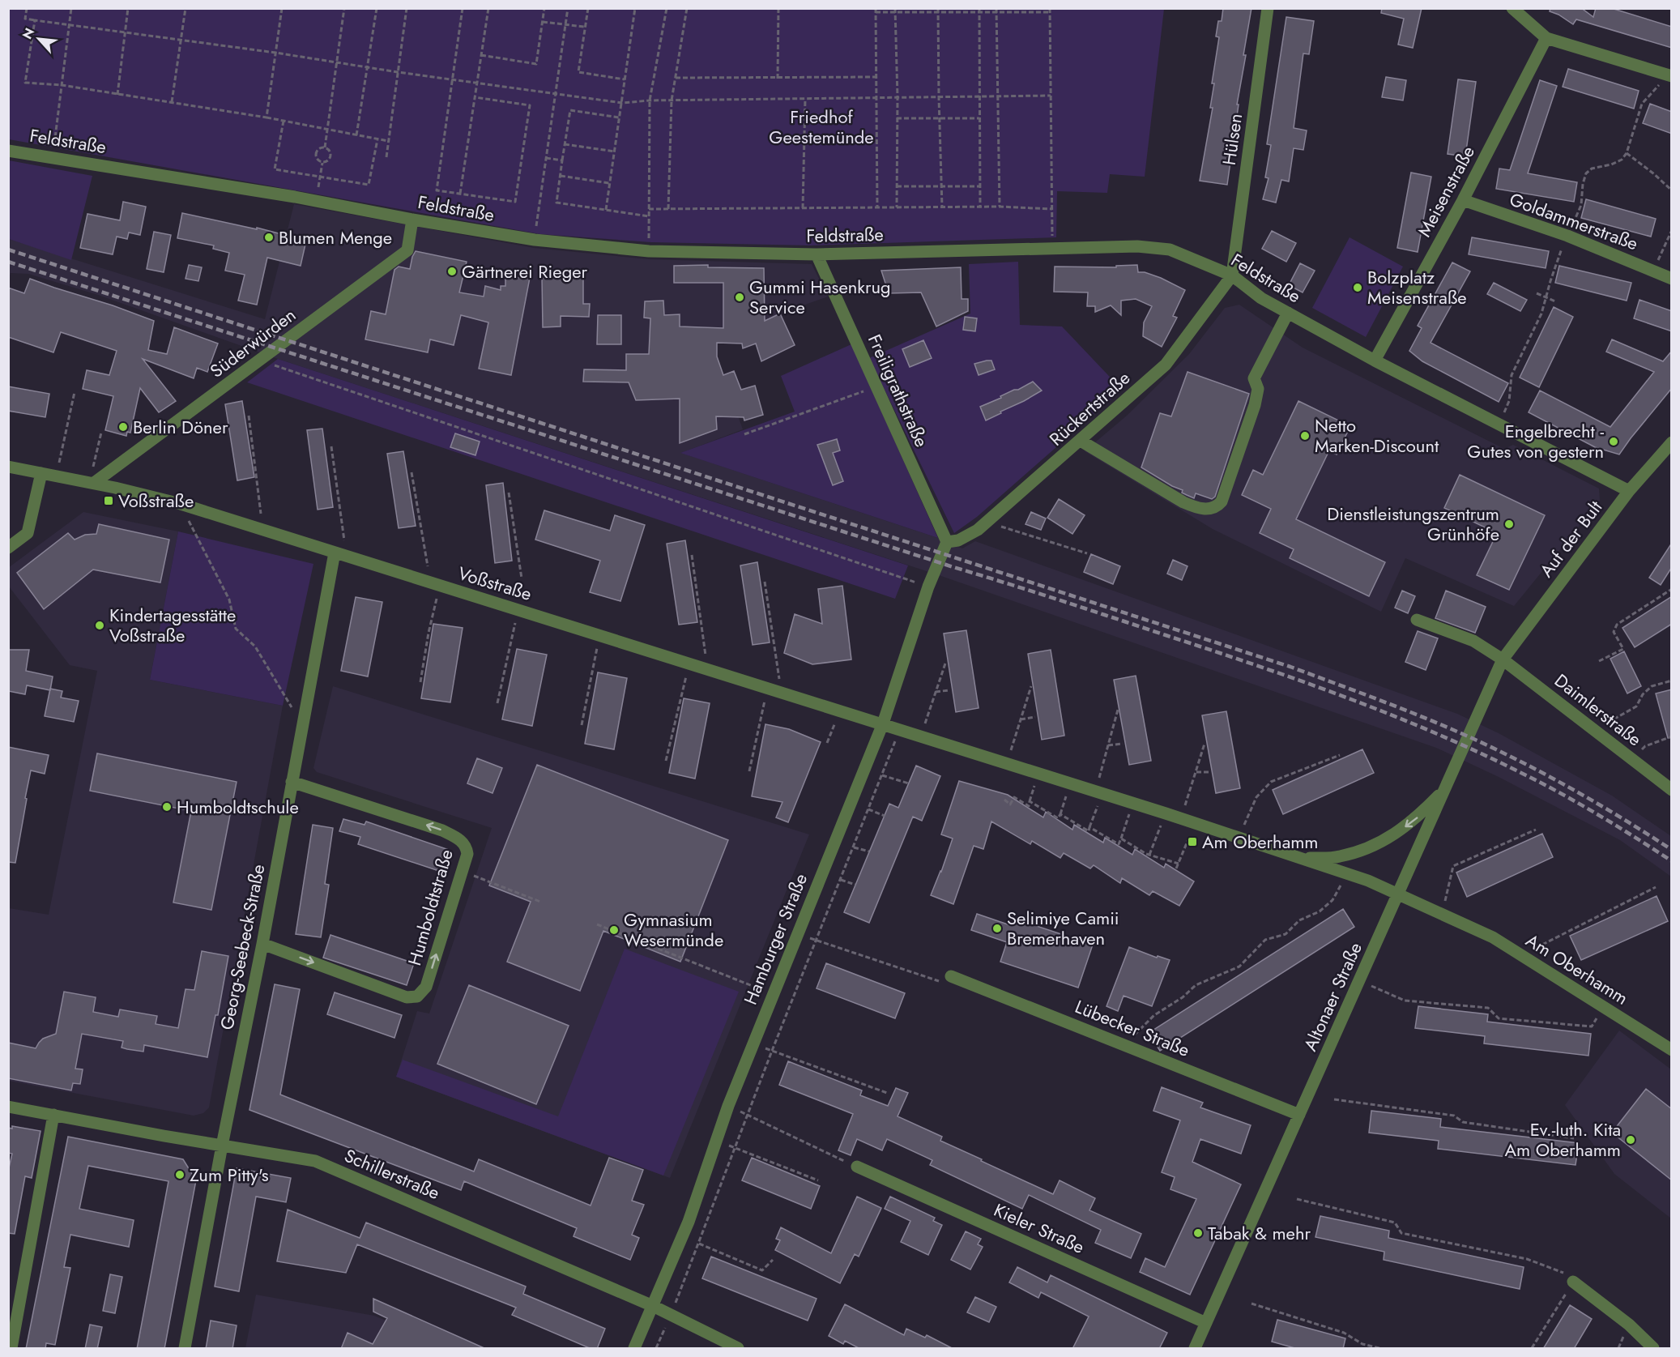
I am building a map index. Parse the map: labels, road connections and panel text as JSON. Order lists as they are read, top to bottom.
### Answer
{
  "streets": {
    "street": [
      "Hülsen",
      "Feldstraße",
      "Meisenstraße",
      "Goldammerstraße",
      "Süderwürden",
      "Freiligrathstraße",
      "Rückertstraße",
      "Auf der Bult",
      "Voßstraße",
      "Daimlerstraße",
      "Humboldtstraße",
      "Hamburger Straße",
      "Georg-Seebeck-Straße",
      "Am Oberhamm",
      "Altonaer Straße",
      "Lübecker Straße",
      "Schillerstraße",
      "Kieler Straße"
    ]
  },
  "crossings": [
    ["Hülsen", "Feldstraße"],
    ["Hülsen", "Rückertstraße"],
    ["Feldstraße", "Meisenstraße"],
    ["Feldstraße", "Süderwürden"],
    ["Feldstraße", "Freiligrathstraße"],
    ["Feldstraße", "Rückertstraße"],
    ["Feldstraße", "Auf der Bult"],
    ["Meisenstraße", "Goldammerstraße"],
    ["Süderwürden", "Voßstraße"],
    ["Freiligrathstraße", "Rückertstraße"],
    ["Freiligrathstraße", "Hamburger Straße"],
    ["Rückertstraße", "Hamburger Straße"],
    ["Auf der Bult", "Daimlerstraße"],
    ["Auf der Bult", "Altonaer Straße"],
    ["Voßstraße", "Hamburger Straße"],
    ["Voßstraße", "Georg-Seebeck-Straße"],
    ["Voßstraße", "Am Oberhamm"],
    ["Daimlerstraße", "Altonaer Straße"],
    ["Humboldtstraße", "Georg-Seebeck-Straße"],
    ["Hamburger Straße", "Am Oberhamm"],
    ["Hamburger Straße", "Schillerstraße"],
    ["Georg-Seebeck-Straße", "Schillerstraße"],
    ["Am Oberhamm", "Altonaer Straße"],
    ["Altonaer Straße", "Lübecker Straße"],
    ["Altonaer Straße", "Kieler Straße"]
  ],
  "parks": ["Friedhof Geestemünde"],
  "places": {
    "other": [
      "Blumen Menge",
      "Gärtnerei Rieger",
      "Bolzplatz Meisenstraße",
      "Gummi Hasenkrug Service",
      "Berlin Döner",
      "Netto Marken-Discount",
      "Engelbrecht - Gutes von gestern",
      "Dienstleistungszentrum Grünhöfe",
      "Kindertagesstätte Voßstraße",
      "Humboldtschule",
      "Selimiye Camii Bremerhaven",
      "Gymnasium Wesermünde",
      "Ev.-luth. Kita Am Oberhamm",
      "Zum Pitty's",
      "Tabak & mehr"
    ],
    "transit": ["Voßstraße", "Am Oberhamm"]
  },
  "north": "top left"
}
